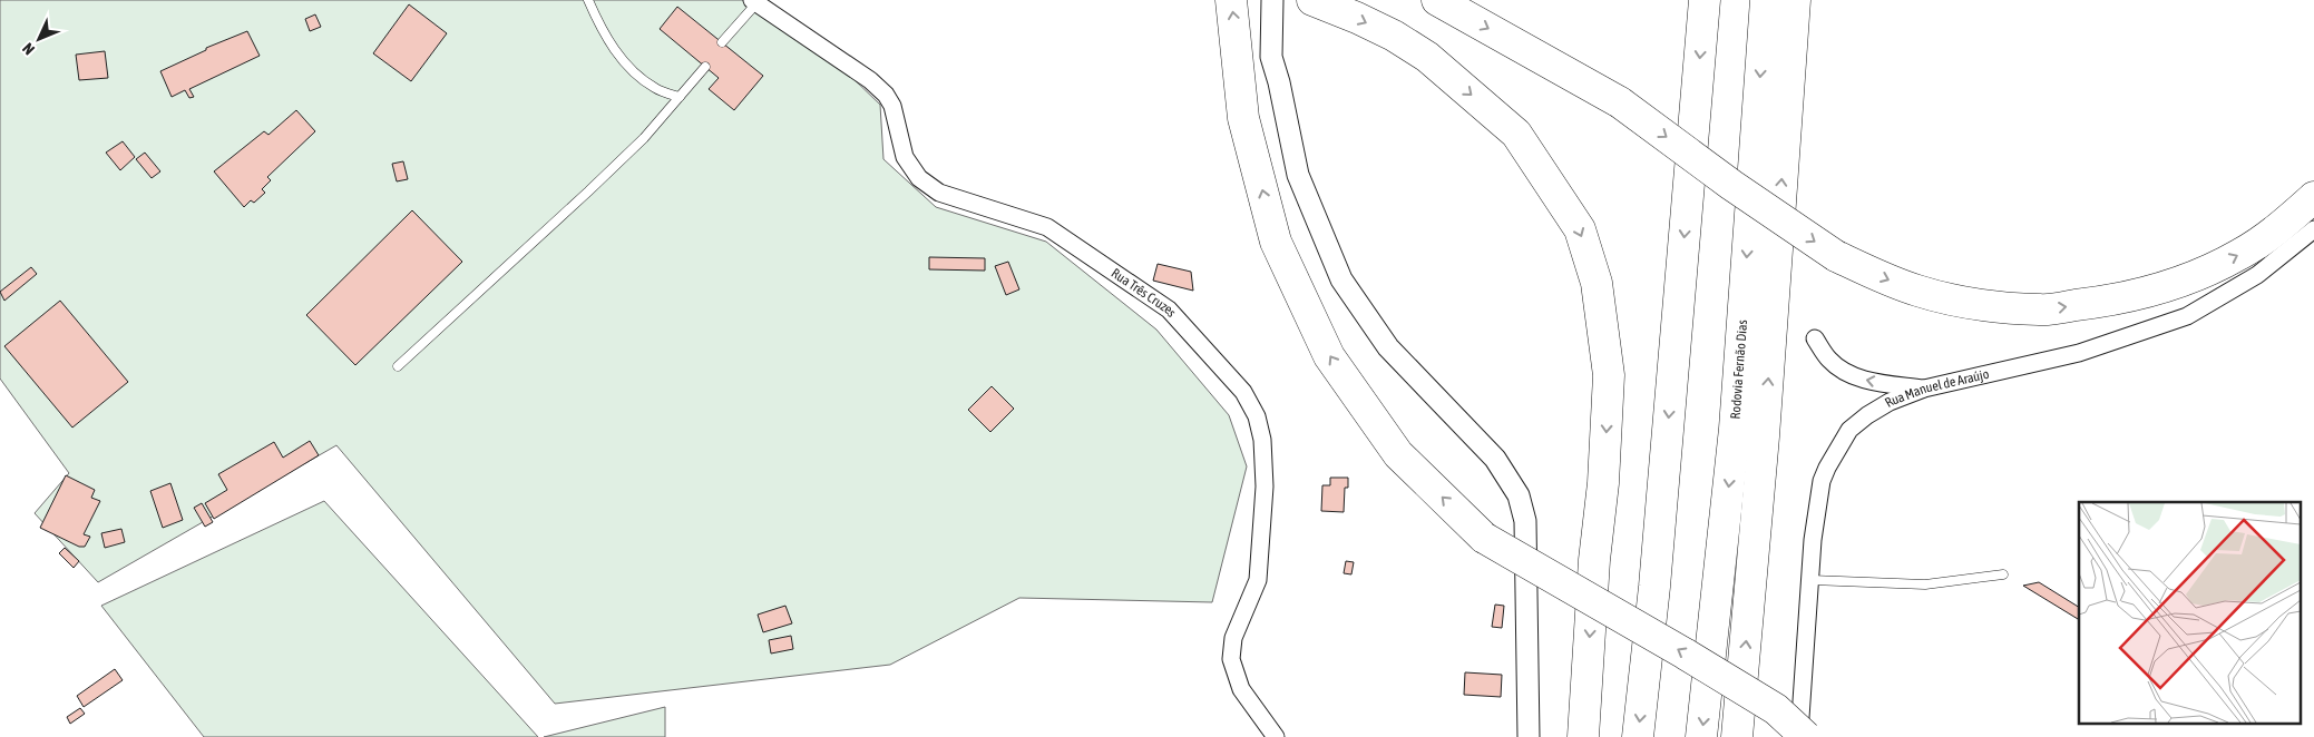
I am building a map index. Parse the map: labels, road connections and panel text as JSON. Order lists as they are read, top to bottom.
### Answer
{
  "streets": {
    "highway": ["Rodovia Fernão Dias"],
    "street": ["Rua Três Cruzes", "Rua Manuel de Araújo"]
  },
  "north": "bottom left"
}
